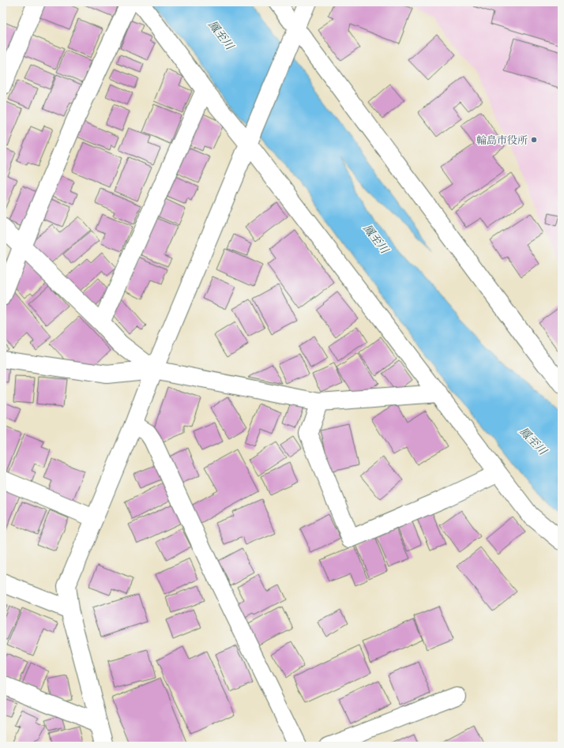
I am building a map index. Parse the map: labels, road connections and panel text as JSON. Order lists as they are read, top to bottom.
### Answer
{
  "water": ["鳳至川"],
  "places": ["輪島市役所"]
}
